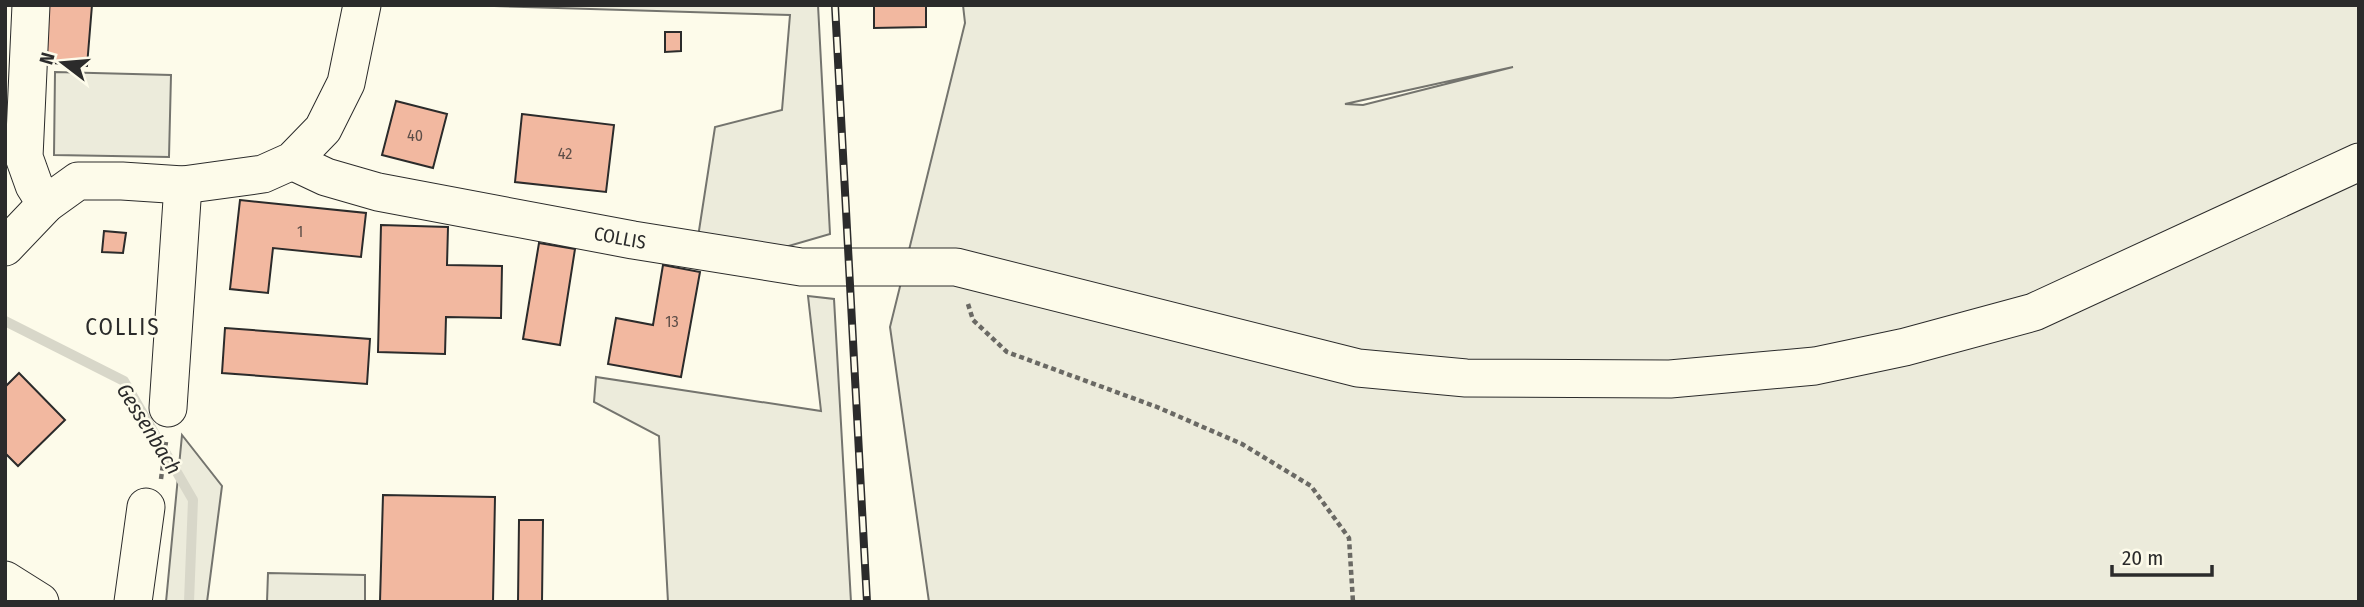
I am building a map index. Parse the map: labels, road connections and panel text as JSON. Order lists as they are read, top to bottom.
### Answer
{
  "streets": {
    "street": ["COLLIS"]
  },
  "districts": ["COLLIS"],
  "water": ["Gessenbach"],
  "house_numbers": [
    "40",
    "42",
    "1",
    "13"
  ],
  "scale_bar": "20 m",
  "north": "left"
}
